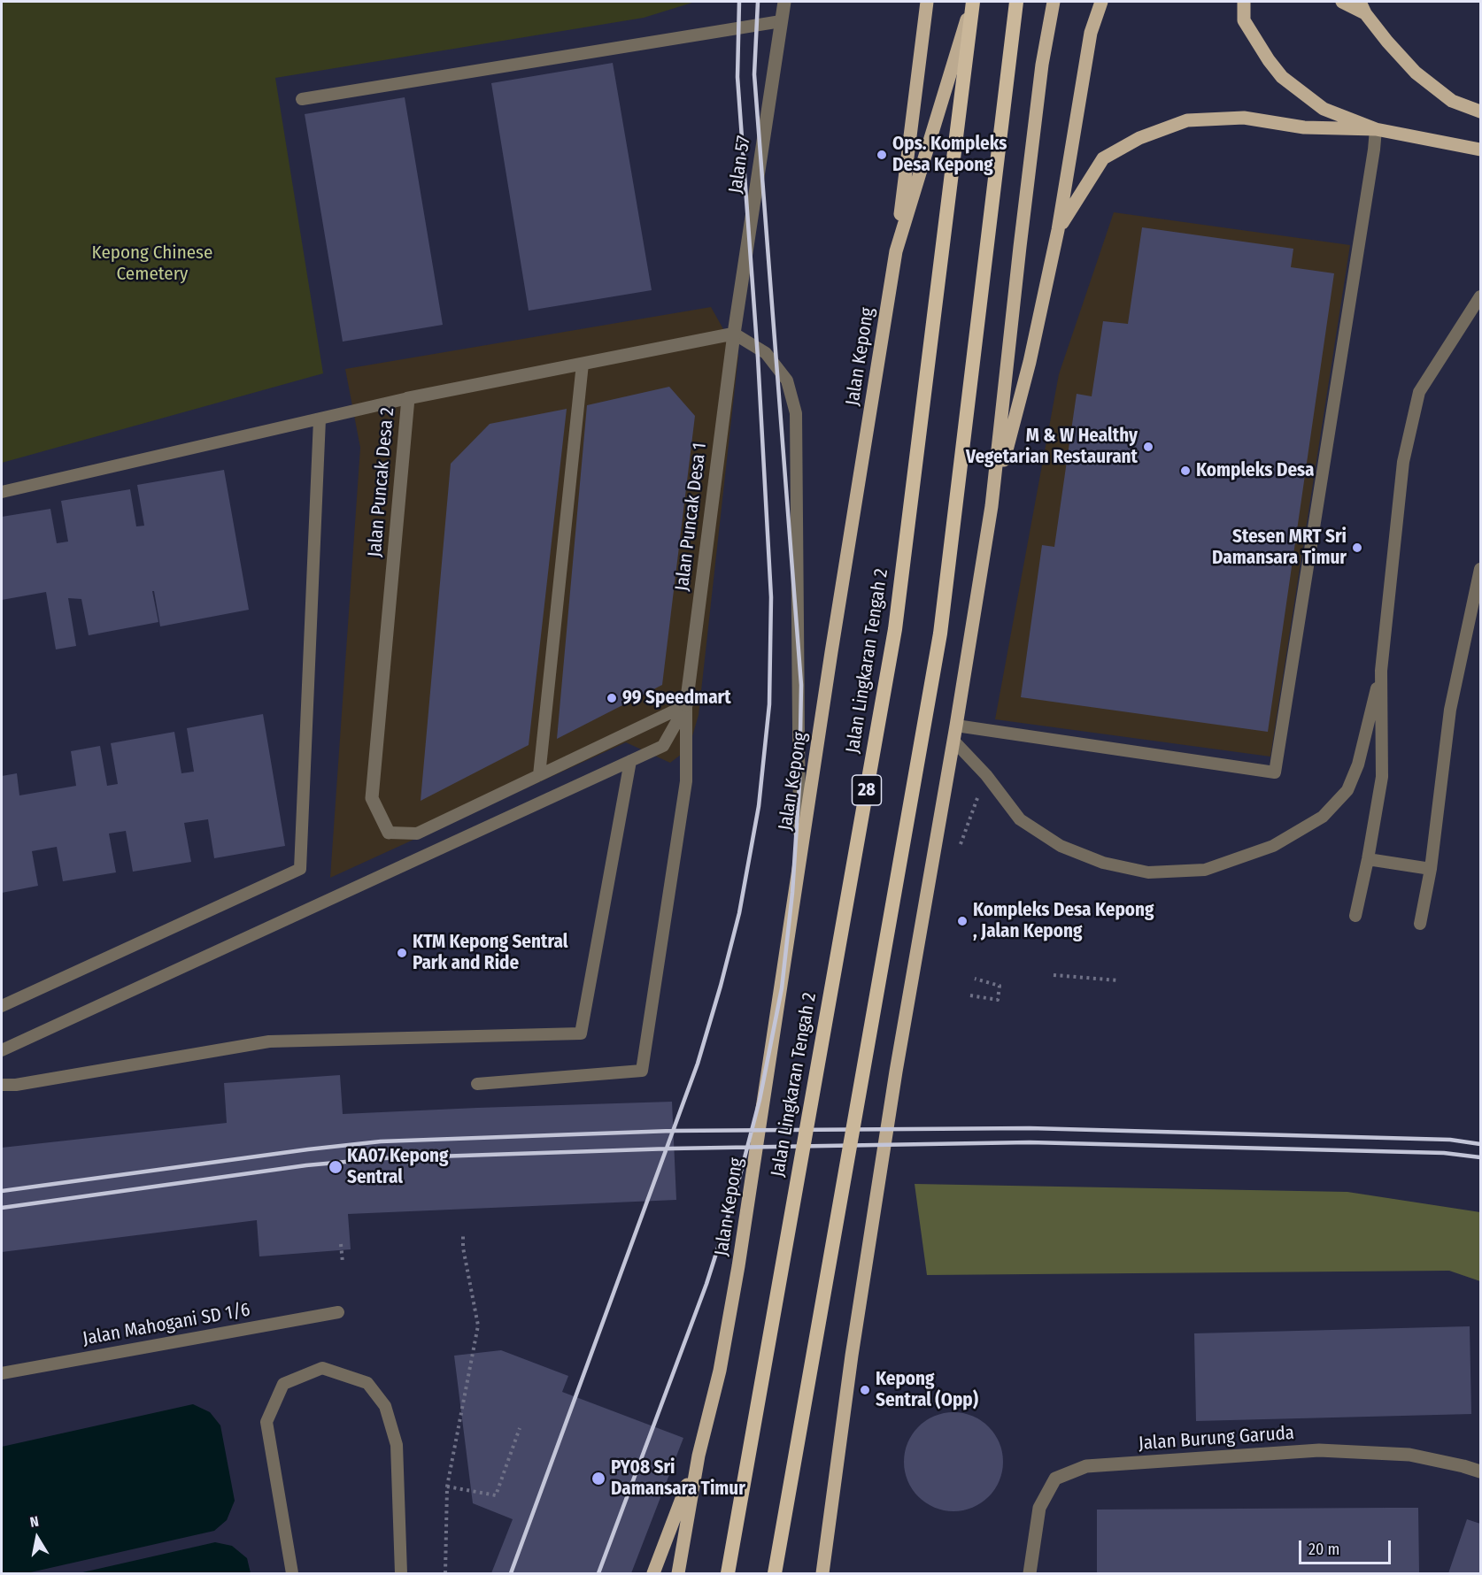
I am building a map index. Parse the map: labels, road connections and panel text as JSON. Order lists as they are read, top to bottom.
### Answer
{
  "streets": {
    "highway": ["Jalan Lingkaran Tengah 2", "28"],
    "main road": ["Jalan Kepong"],
    "street": [
      "Jalan 57",
      "Jalan Puncak Desa 2",
      "Jalan Puncak Desa 1",
      "Jalan Burung Garuda"
    ],
    "lane": ["Jalan Mahogani SD 1/6"]
  },
  "crossings": [
    ["Jalan 57", "Jalan Puncak Desa 2"],
    ["Jalan 57", "Jalan Puncak Desa 1"],
    ["Jalan Kepong", "Jalan Lingkaran Tengah 2"],
    ["Jalan Puncak Desa 2", "Jalan Puncak Desa 1"]
  ],
  "parks": ["Kepong Chinese Cemetery"],
  "places": [
    "Ops. Kompleks Desa Kepong",
    "M & W Healthy Vegetarian Restaurant",
    "Kompleks Desa",
    "Stesen MRT Sri Damansara Timur",
    "99 Speedmart",
    "Kompleks Desa Kepong , Jalan Kepong",
    "KTM Kepong Sentral Park and Ride",
    "KA07 Kepong Sentral",
    "Kepong Sentral (Opp)",
    "PY08 Sri Damansara Timur"
  ],
  "scale_bar": "20 m",
  "north": "top"
}
